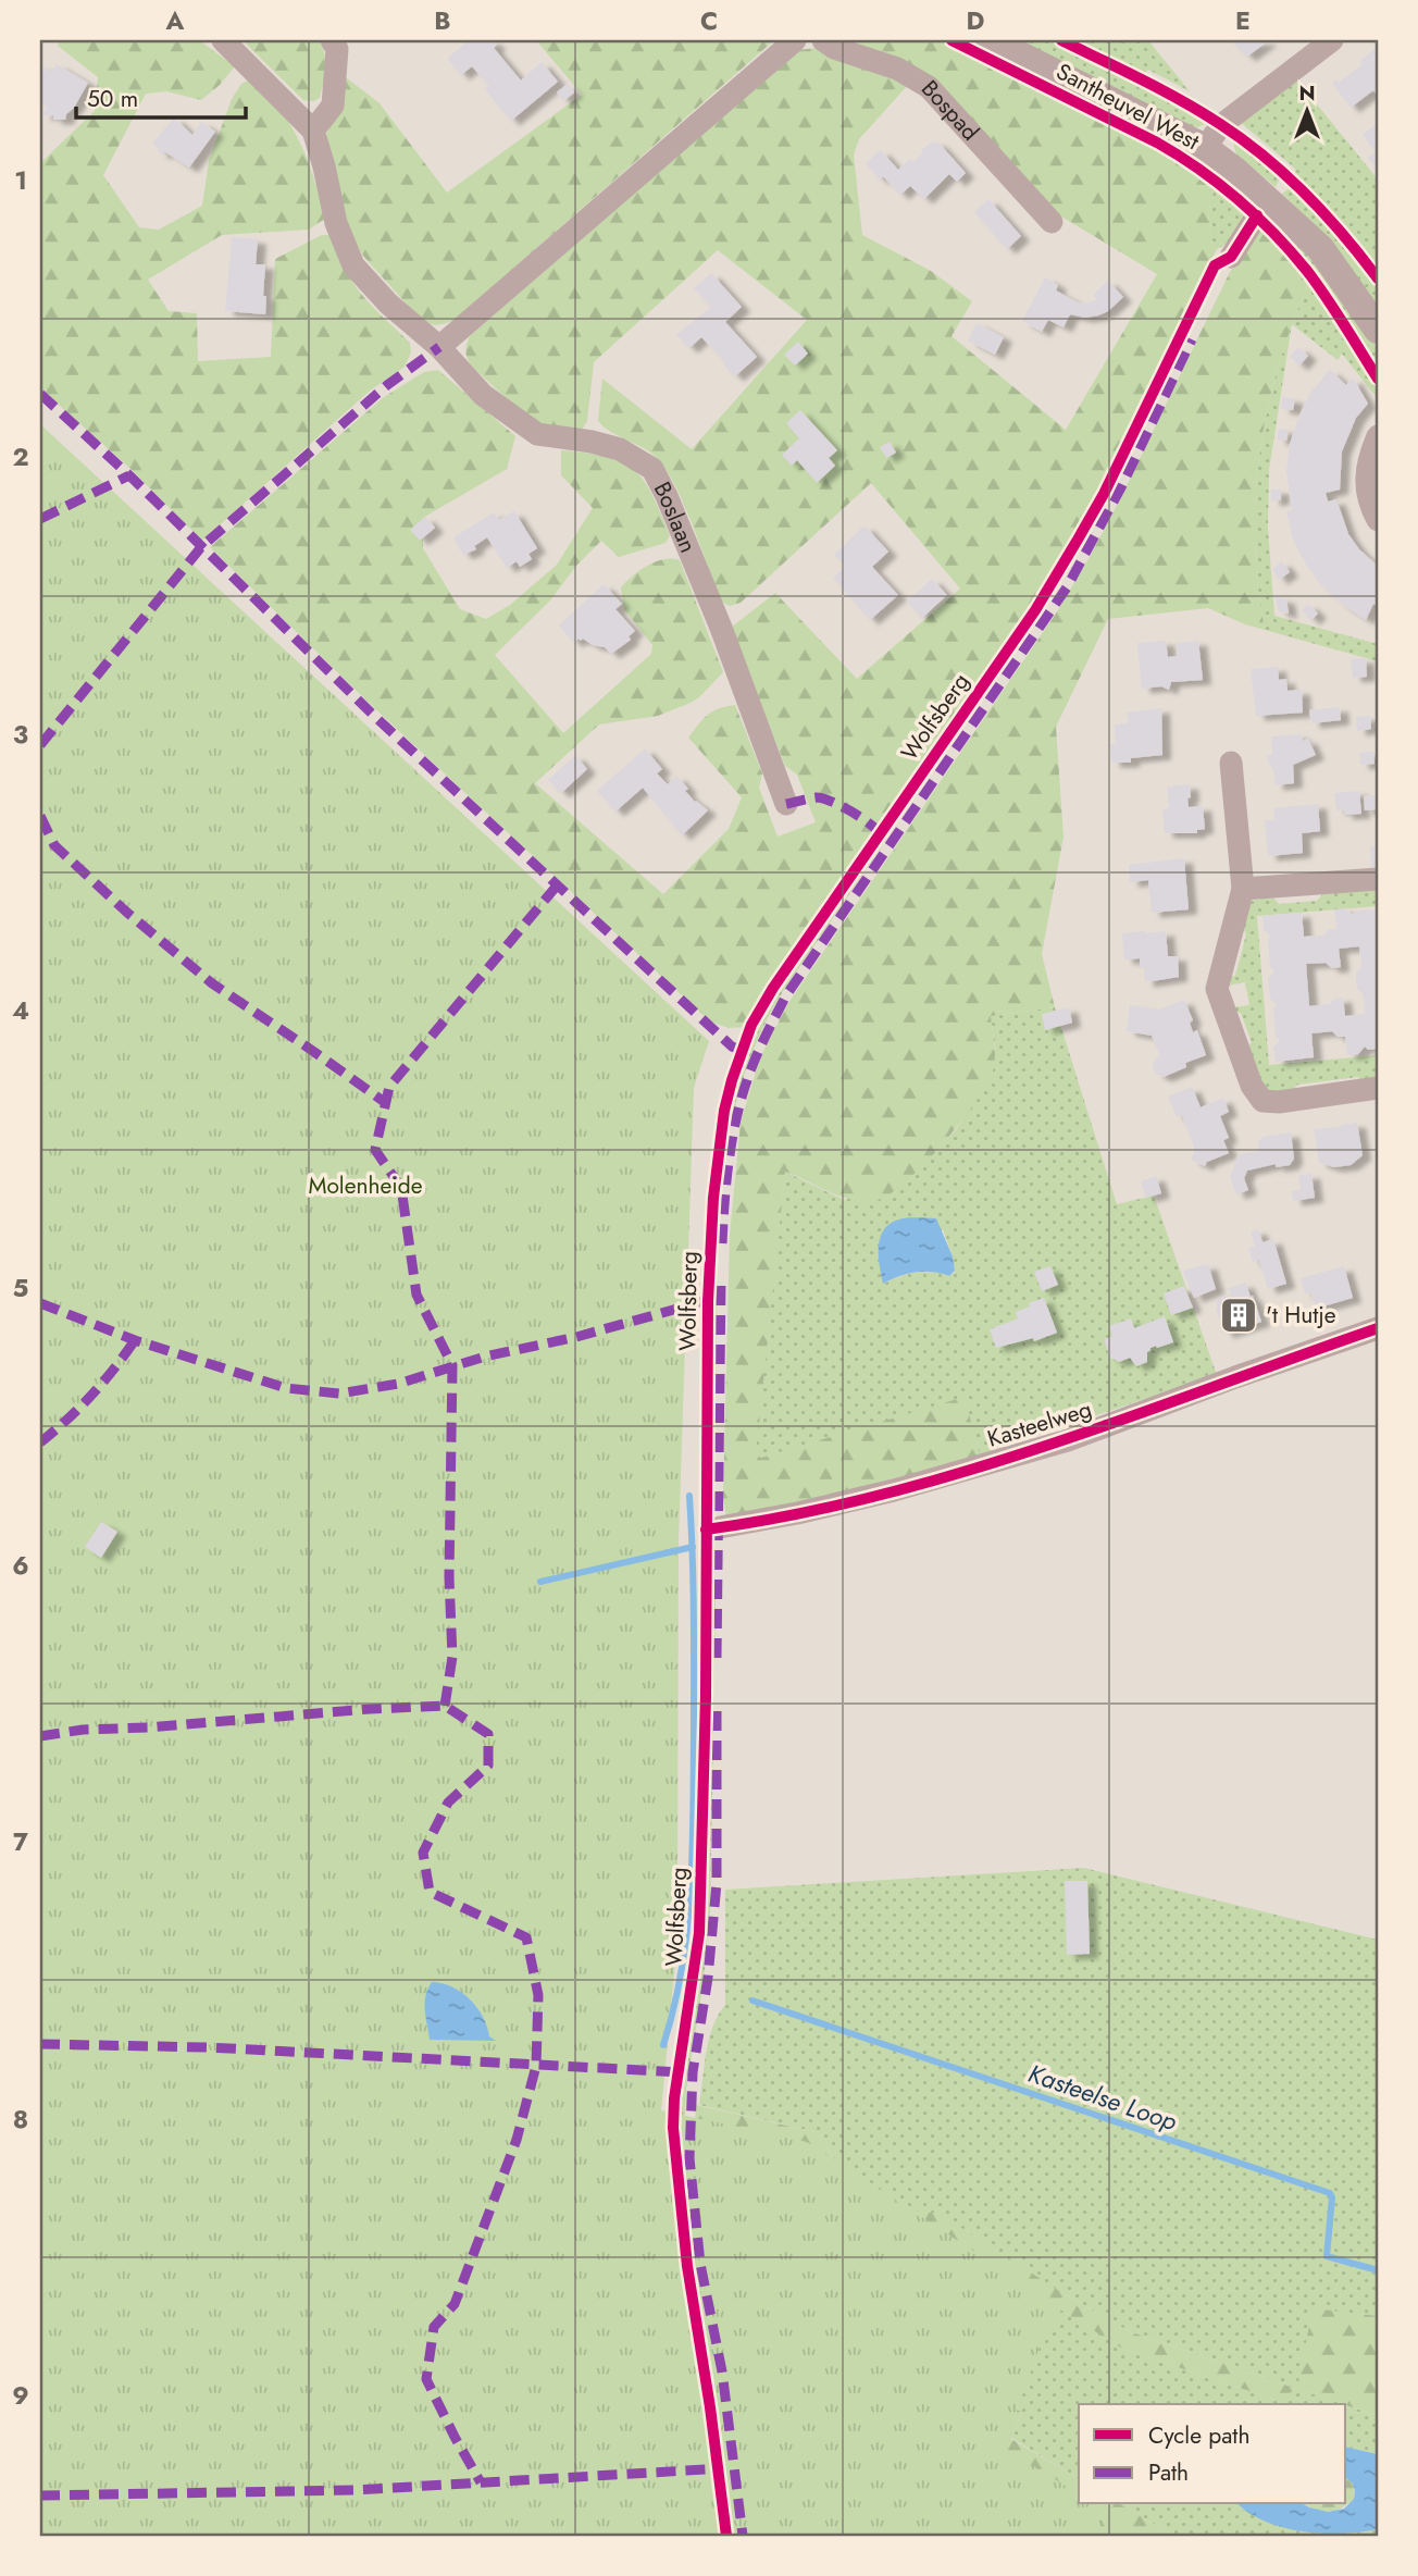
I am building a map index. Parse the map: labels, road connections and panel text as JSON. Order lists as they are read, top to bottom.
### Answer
{
  "streets": {
    "street": [
      "Santheuvel West",
      "Bospad",
      "Boslaan",
      "Kasteelweg"
    ],
    "cycle path": ["Wolfsberg"]
  },
  "water": ["Kasteelse Loop"],
  "parks": ["Molenheide"],
  "places": {
    "building": ["'t Hutje"]
  },
  "legend": ["Cycle path", "Path"],
  "scale_bar": "50 m",
  "north": "top",
  "grid": {
    "columns": [
      "A",
      "B",
      "C",
      "D",
      "E"
    ],
    "rows": [
      "1",
      "2",
      "3",
      "4",
      "5",
      "6",
      "7",
      "8",
      "9"
    ]
  }
}
